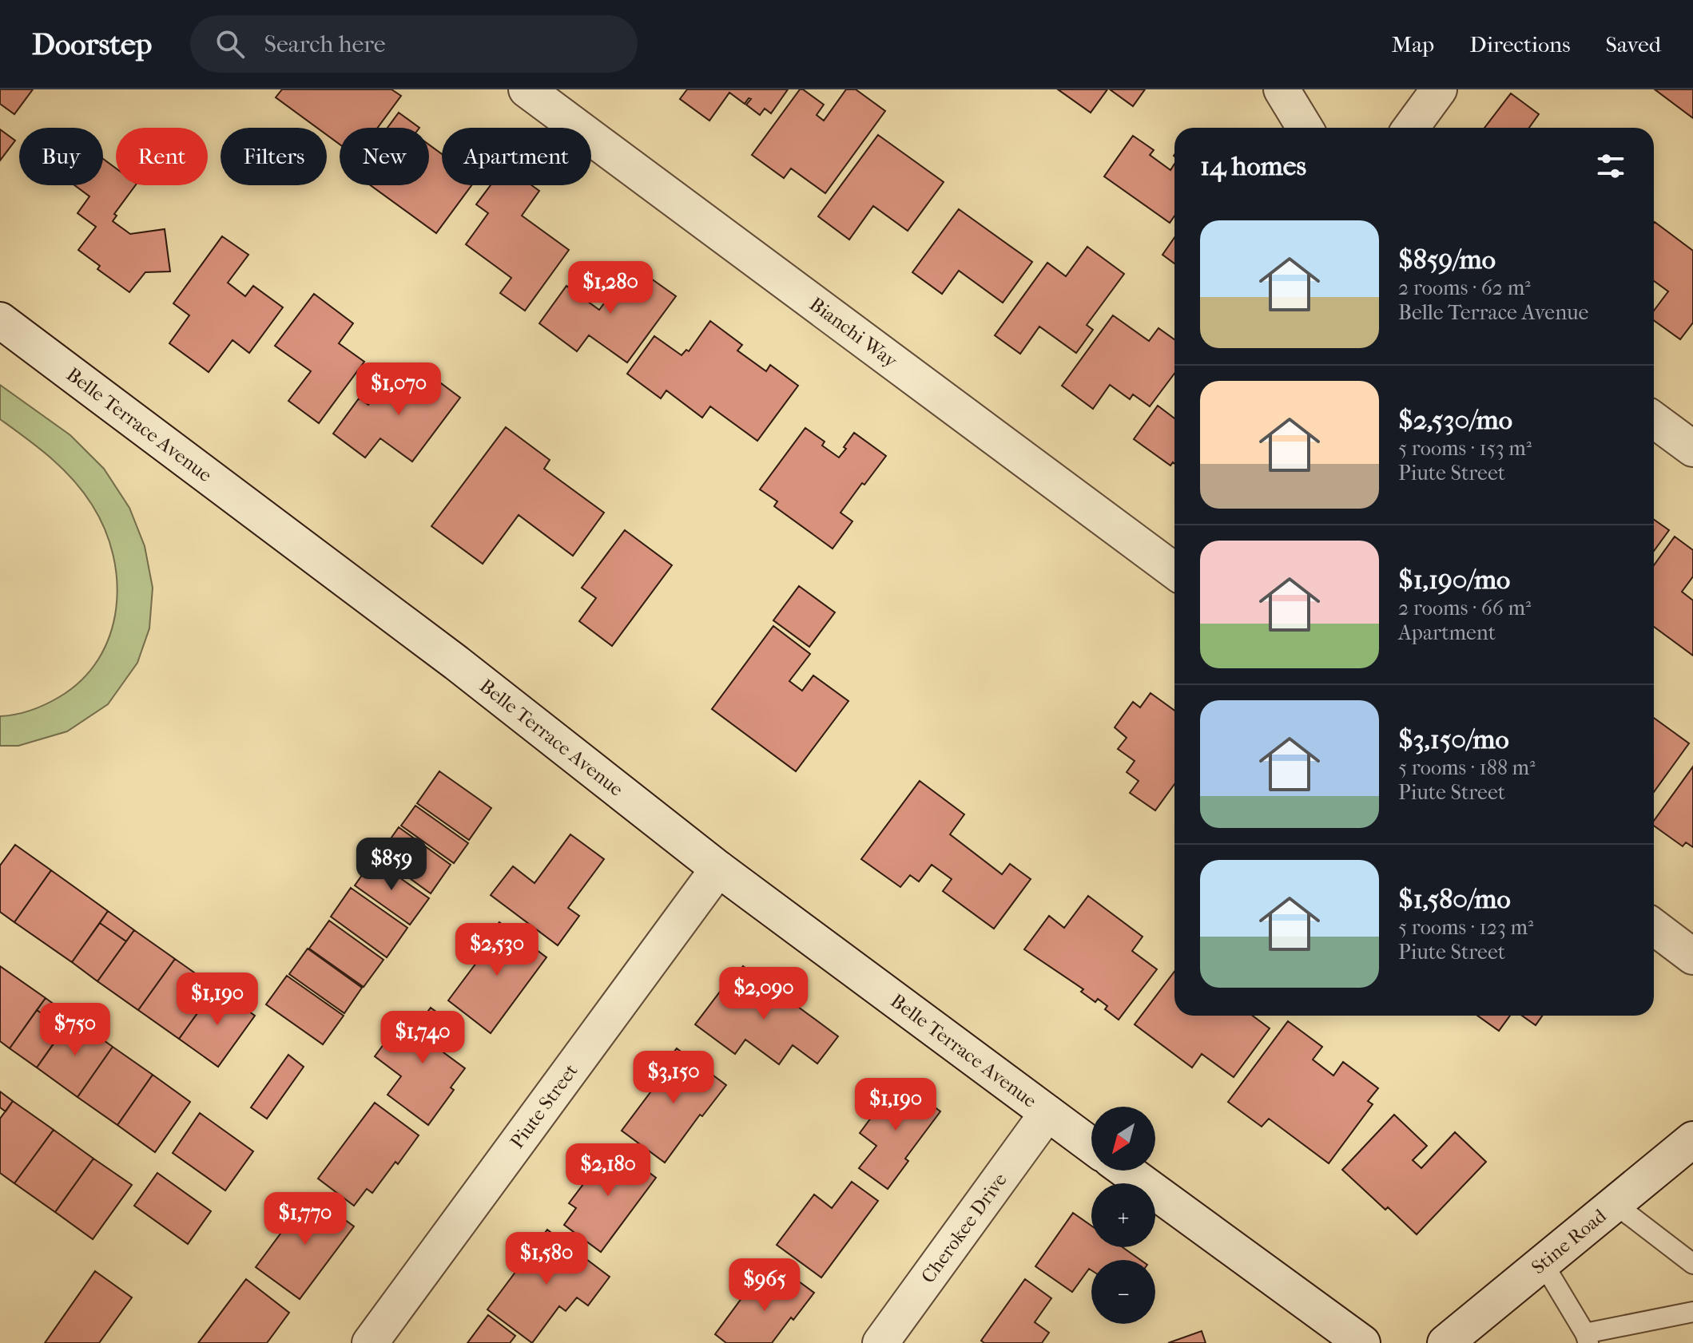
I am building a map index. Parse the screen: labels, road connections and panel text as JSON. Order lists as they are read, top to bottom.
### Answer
{
  "streets": {
    "street": [
      "Bianchi Way",
      "Belle Terrace Avenue",
      "Piute Street",
      "Cherokee Drive",
      "Stine Road"
    ]
  },
  "crossings": [
    ["Belle Terrace Avenue", "Piute Street"],
    ["Belle Terrace Avenue", "Cherokee Drive"]
  ],
  "north": "bottom left",
  "page": {
    "header": "Doorstep",
    "search": "Search here",
    "nav": ["Map", "Directions", "Saved"],
    "chip": [
      "Buy",
      "Rent",
      "Filters",
      "New",
      "Apartment"
    ],
    "heading": "14 homes",
    "list": [
      {
        "name": "$859/mo",
        "note": "2 rooms · 62 m² · Belle Terrace Avenue"
      },
      {
        "name": "$2,530/mo",
        "note": "5 rooms · 153 m² · Piute Street"
      },
      {
        "name": "$1,190/mo",
        "note": "2 rooms · 66 m² · Apartment"
      },
      {
        "name": "$3,150/mo",
        "note": "5 rooms · 188 m² · Piute Street"
      },
      {
        "name": "$1,580/mo",
        "note": "5 rooms · 123 m² · Piute Street"
      }
    ],
    "price": [
      "$1,280",
      "$1,070",
      "$859",
      "$2,530",
      "$2,090",
      "$1,190",
      "$750",
      "$1,740",
      "$3,150",
      "$1,190",
      "$2,180",
      "$1,770",
      "$1,580",
      "$965"
    ],
    "map_buttons": ["+", "−"]
  }
}
